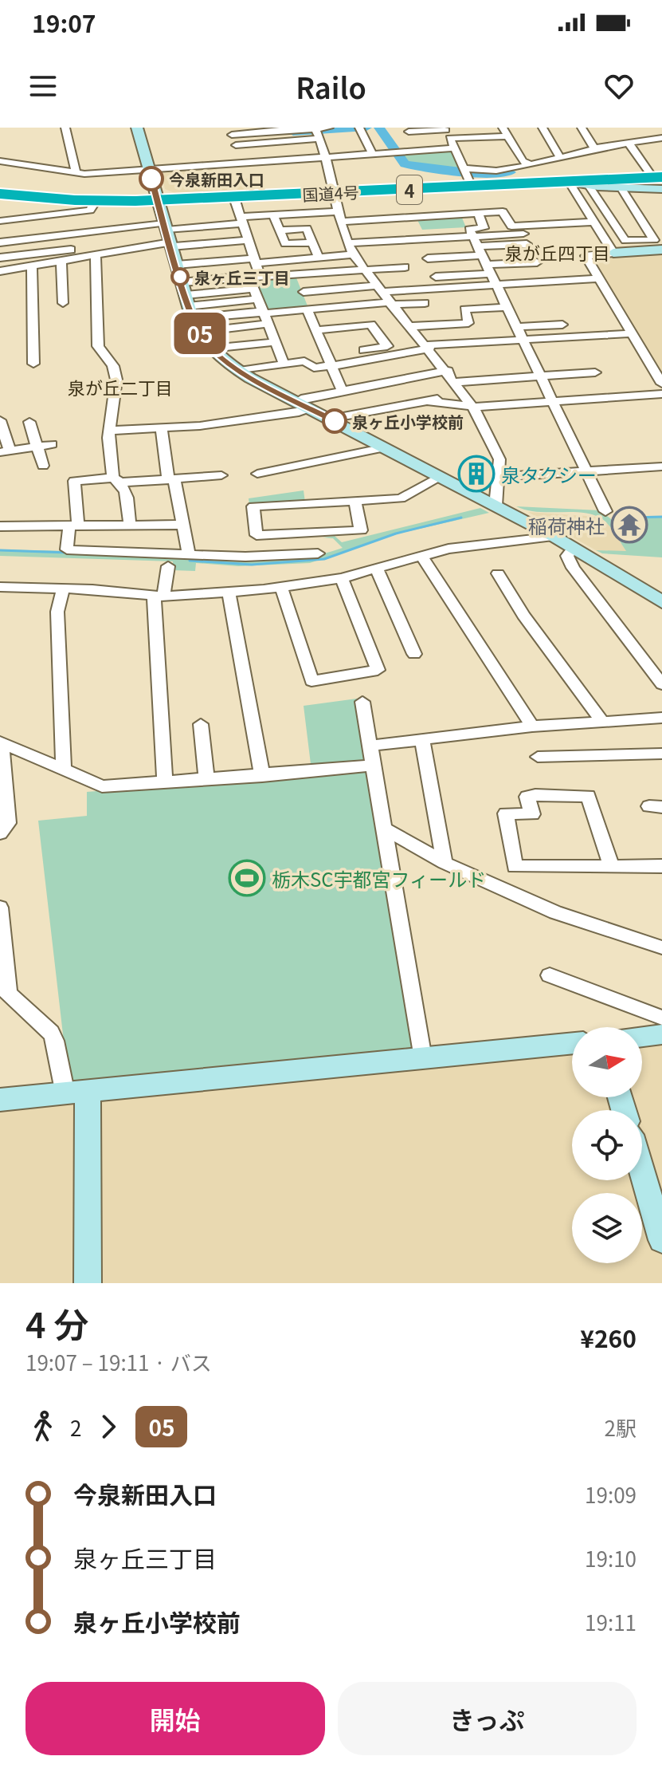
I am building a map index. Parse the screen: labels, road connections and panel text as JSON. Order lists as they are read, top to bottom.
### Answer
{
  "streets": {
    "highway": ["4", "国道4号"]
  },
  "districts": ["泉が丘四丁目", "泉が丘二丁目"],
  "places": {
    "other": ["今泉新田入口", "泉ヶ丘三丁目", "泉ヶ丘小学校前"],
    "building": ["泉タクシー"],
    "temple": ["稲荷神社"],
    "sports": ["栃木SC宇都宮フィールド"]
  },
  "lines": ["bus line 05"],
  "north": "right",
  "page": {
    "status": "19:07",
    "header": "Railo",
    "on_map": "05",
    "heading": ["4 分", "19:07 – 19:11 · バス", "¥260"],
    "legs": ["2", "05", "2駅"],
    "list": [
      {
        "name": "今泉新田入口",
        "value": "19:09"
      },
      {
        "name": "泉ヶ丘三丁目",
        "value": "19:10"
      },
      {
        "name": "泉ヶ丘小学校前",
        "value": "19:11"
      }
    ],
    "buttons": ["開始", "きっぷ"]
  }
}
